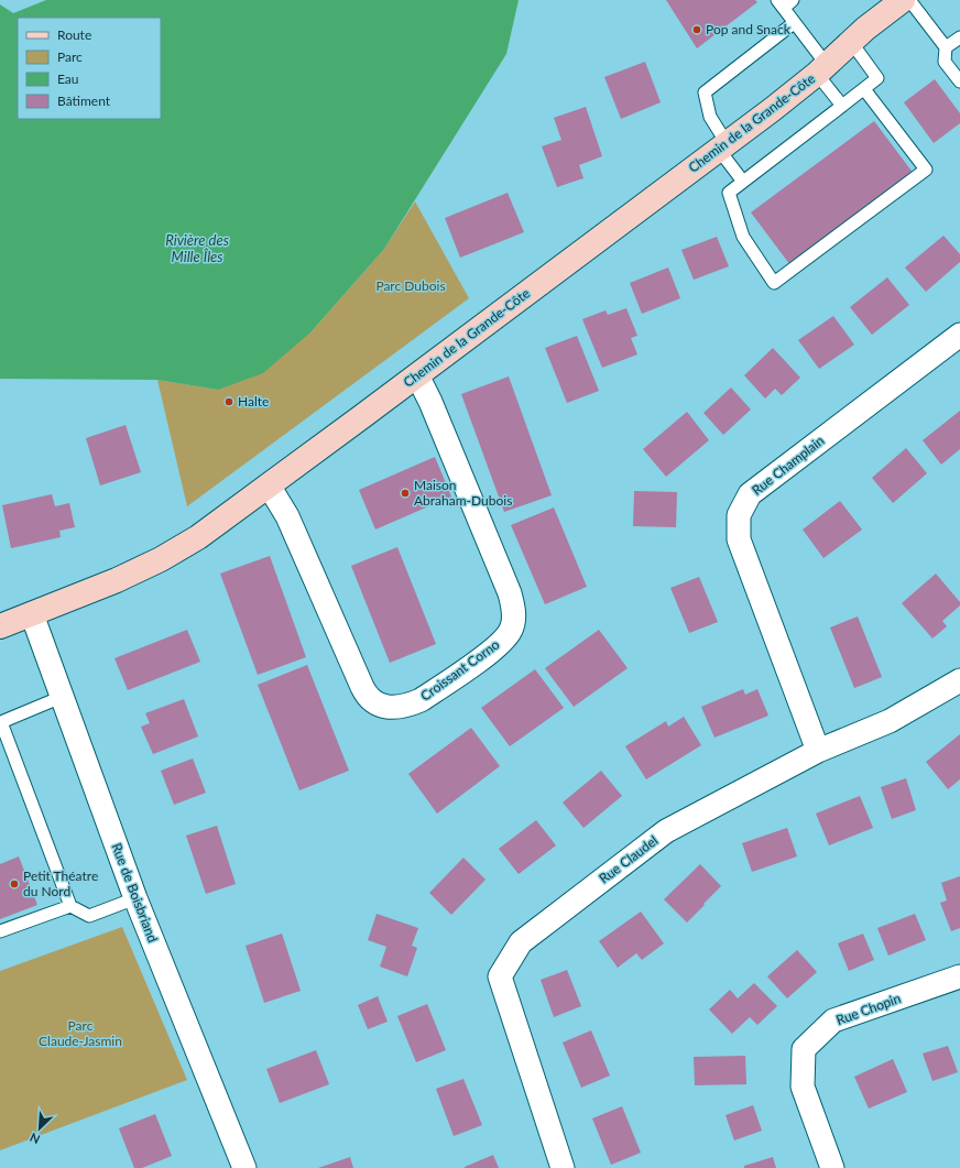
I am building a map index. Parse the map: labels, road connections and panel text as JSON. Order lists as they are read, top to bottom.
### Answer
{
  "streets": {
    "main road": ["Chemin de la Grande-Côte"],
    "street": [
      "Rue Champlain",
      "Croissant Corno",
      "Rue Claudel",
      "Rue de Boisbriand",
      "Rue Chopin"
    ]
  },
  "crossings": [
    ["Chemin de la Grande-Côte", "Croissant Corno"],
    ["Chemin de la Grande-Côte", "Rue de Boisbriand"],
    ["Rue Champlain", "Rue Claudel"]
  ],
  "water": ["Rivière des Mille Îles"],
  "parks": ["Parc Dubois", "Parc Claude-Jasmin"],
  "places": [
    "Pop and Snack",
    "Halte",
    "Maison Abraham-Dubois",
    "Petit Théatre du Nord"
  ],
  "legend": [
    "Route",
    "Parc",
    "Eau",
    "Bâtiment"
  ],
  "north": "bottom left"
}
